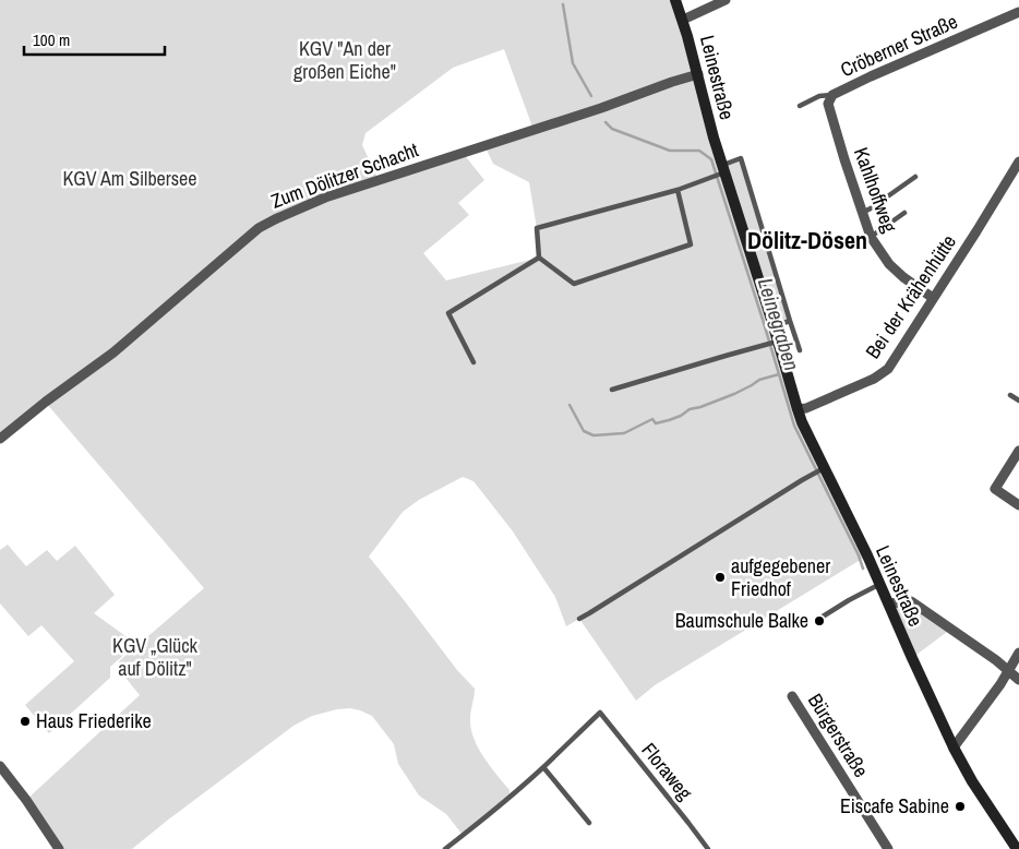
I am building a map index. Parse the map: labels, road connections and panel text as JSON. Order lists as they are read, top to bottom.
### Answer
{
  "streets": {
    "main road": ["Leinestraße"],
    "street": [
      "Cröberner Straße",
      "Zum Dölitzer Schacht",
      "Kahlhoffweg",
      "Bei der Krähenhütte",
      "Bürgerstraße"
    ],
    "lane": ["Floraweg"]
  },
  "crossings": [
    ["Cröberner Straße", "Kahlhoffweg"],
    ["Leinestraße", "Zum Dölitzer Schacht"],
    ["Leinestraße", "Bei der Krähenhütte"],
    ["Kahlhoffweg", "Bei der Krähenhütte"]
  ],
  "districts": ["Dölitz-Dösen"],
  "water": ["Leinegraben"],
  "parks": ["KGV \"An der großen Eiche\"", "KGV Am Silbersee", "KGV „Glück auf Dölitz\""],
  "places": [
    "aufgegebener Friedhof",
    "Baumschule Balke",
    "Haus Friederike",
    "Eiscafe Sabine"
  ],
  "scale_bar": "100 m"
}
